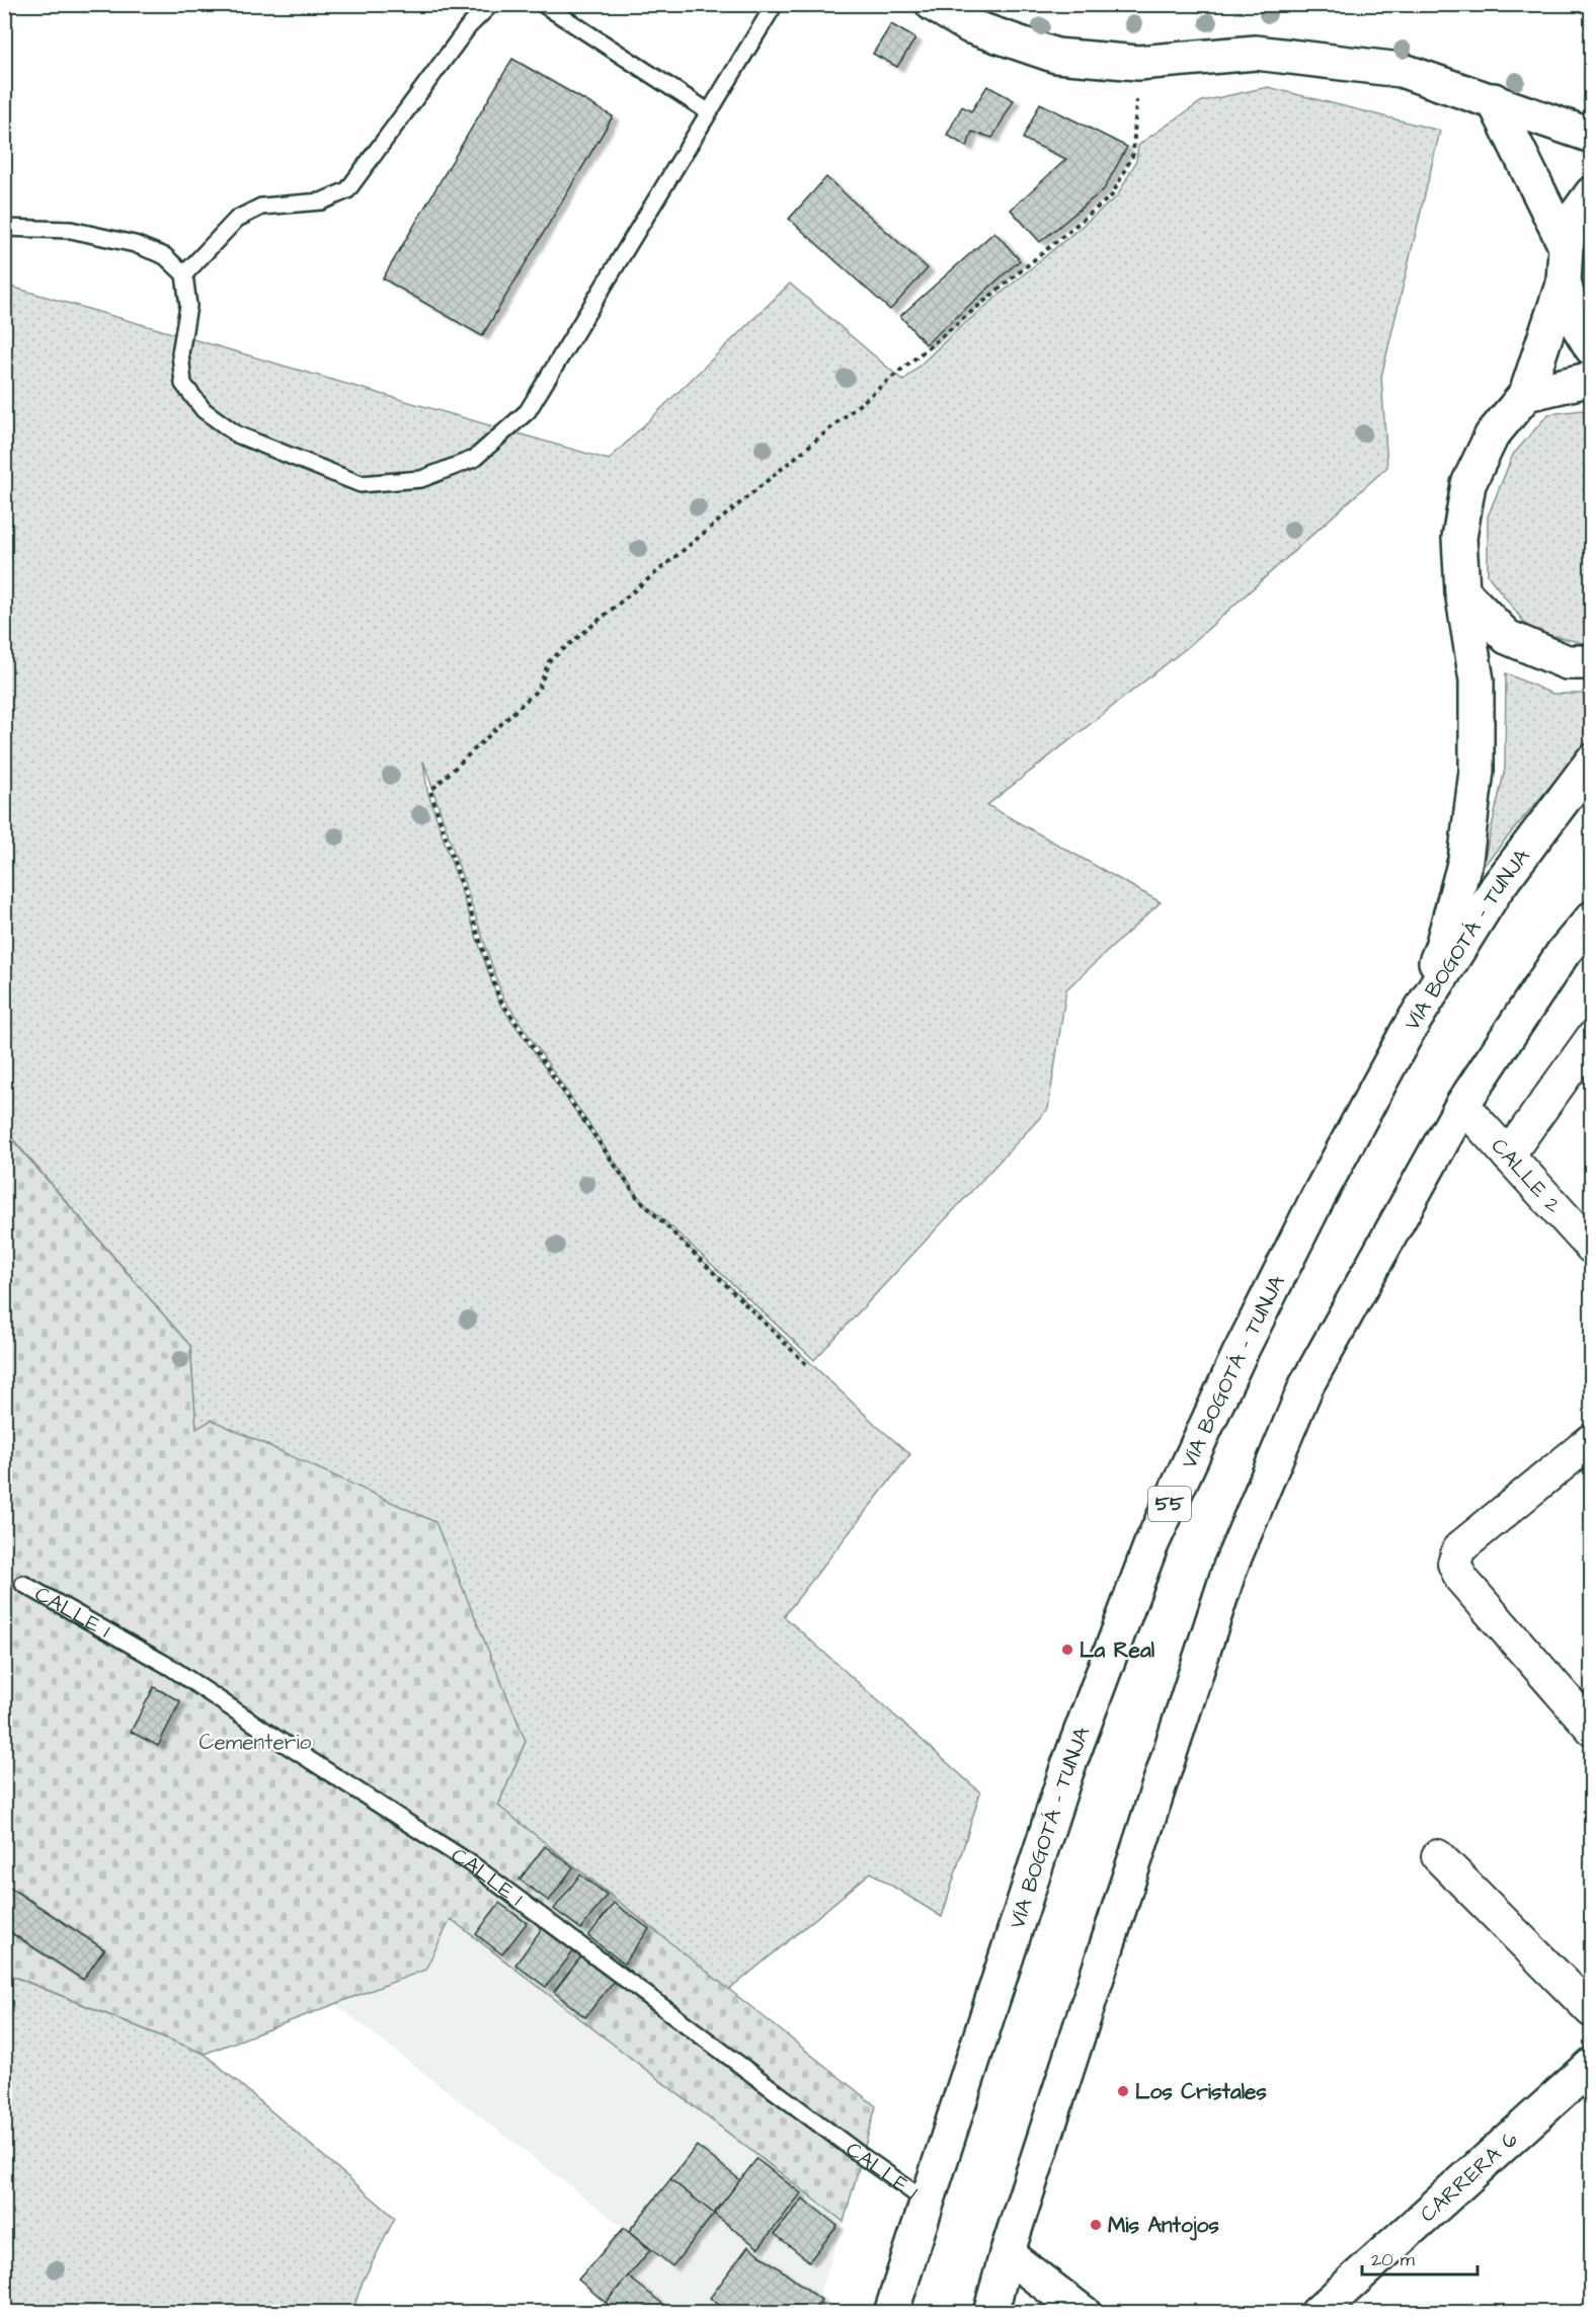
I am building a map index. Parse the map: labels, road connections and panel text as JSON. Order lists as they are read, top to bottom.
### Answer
{
  "streets": {
    "main road": ["VÍA BOGOTÁ - TUNJA", "55", "CARRERA 6"],
    "street": ["CALLE 2"],
    "lane": ["CALLE 1"]
  },
  "crossings": [
    ["VÍA BOGOTÁ - TUNJA", "CALLE 1"]
  ],
  "parks": ["Cementerio"],
  "places": ["La Real", "Los Cristales", "Mis Antojos"],
  "scale_bar": "20 m"
}
